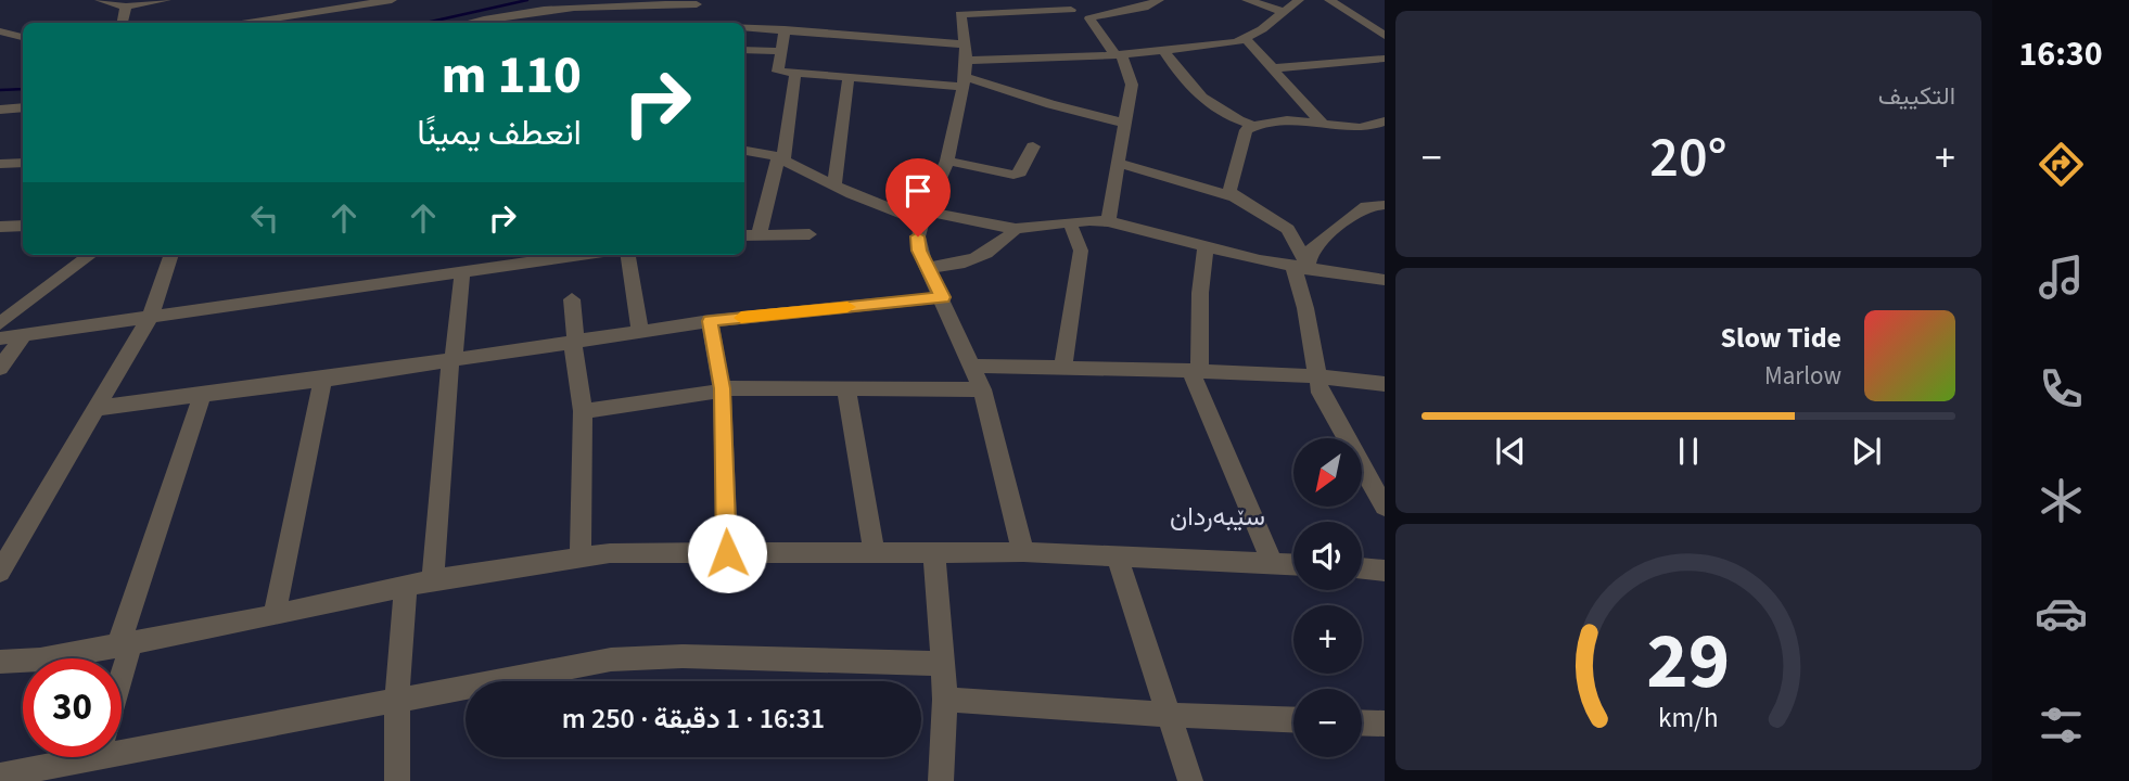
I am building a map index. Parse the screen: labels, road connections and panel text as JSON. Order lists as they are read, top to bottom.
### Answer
{
  "districts": ["سێبەردان"],
  "north": "bottom left",
  "page": {
    "tabs": "16:30",
    "tile": "التكييف",
    "turn": ["110 m", "انعطف يمينًا"],
    "heat": ["−", "20°", "+"],
    "song": ["Slow Tide", "Marlow"],
    "map_buttons": ["+", "−"],
    "limit": "30",
    "trip": "16:31 · 1 دقيقة · 250 m",
    "gauge": ["29", "km/h"]
  }
}
